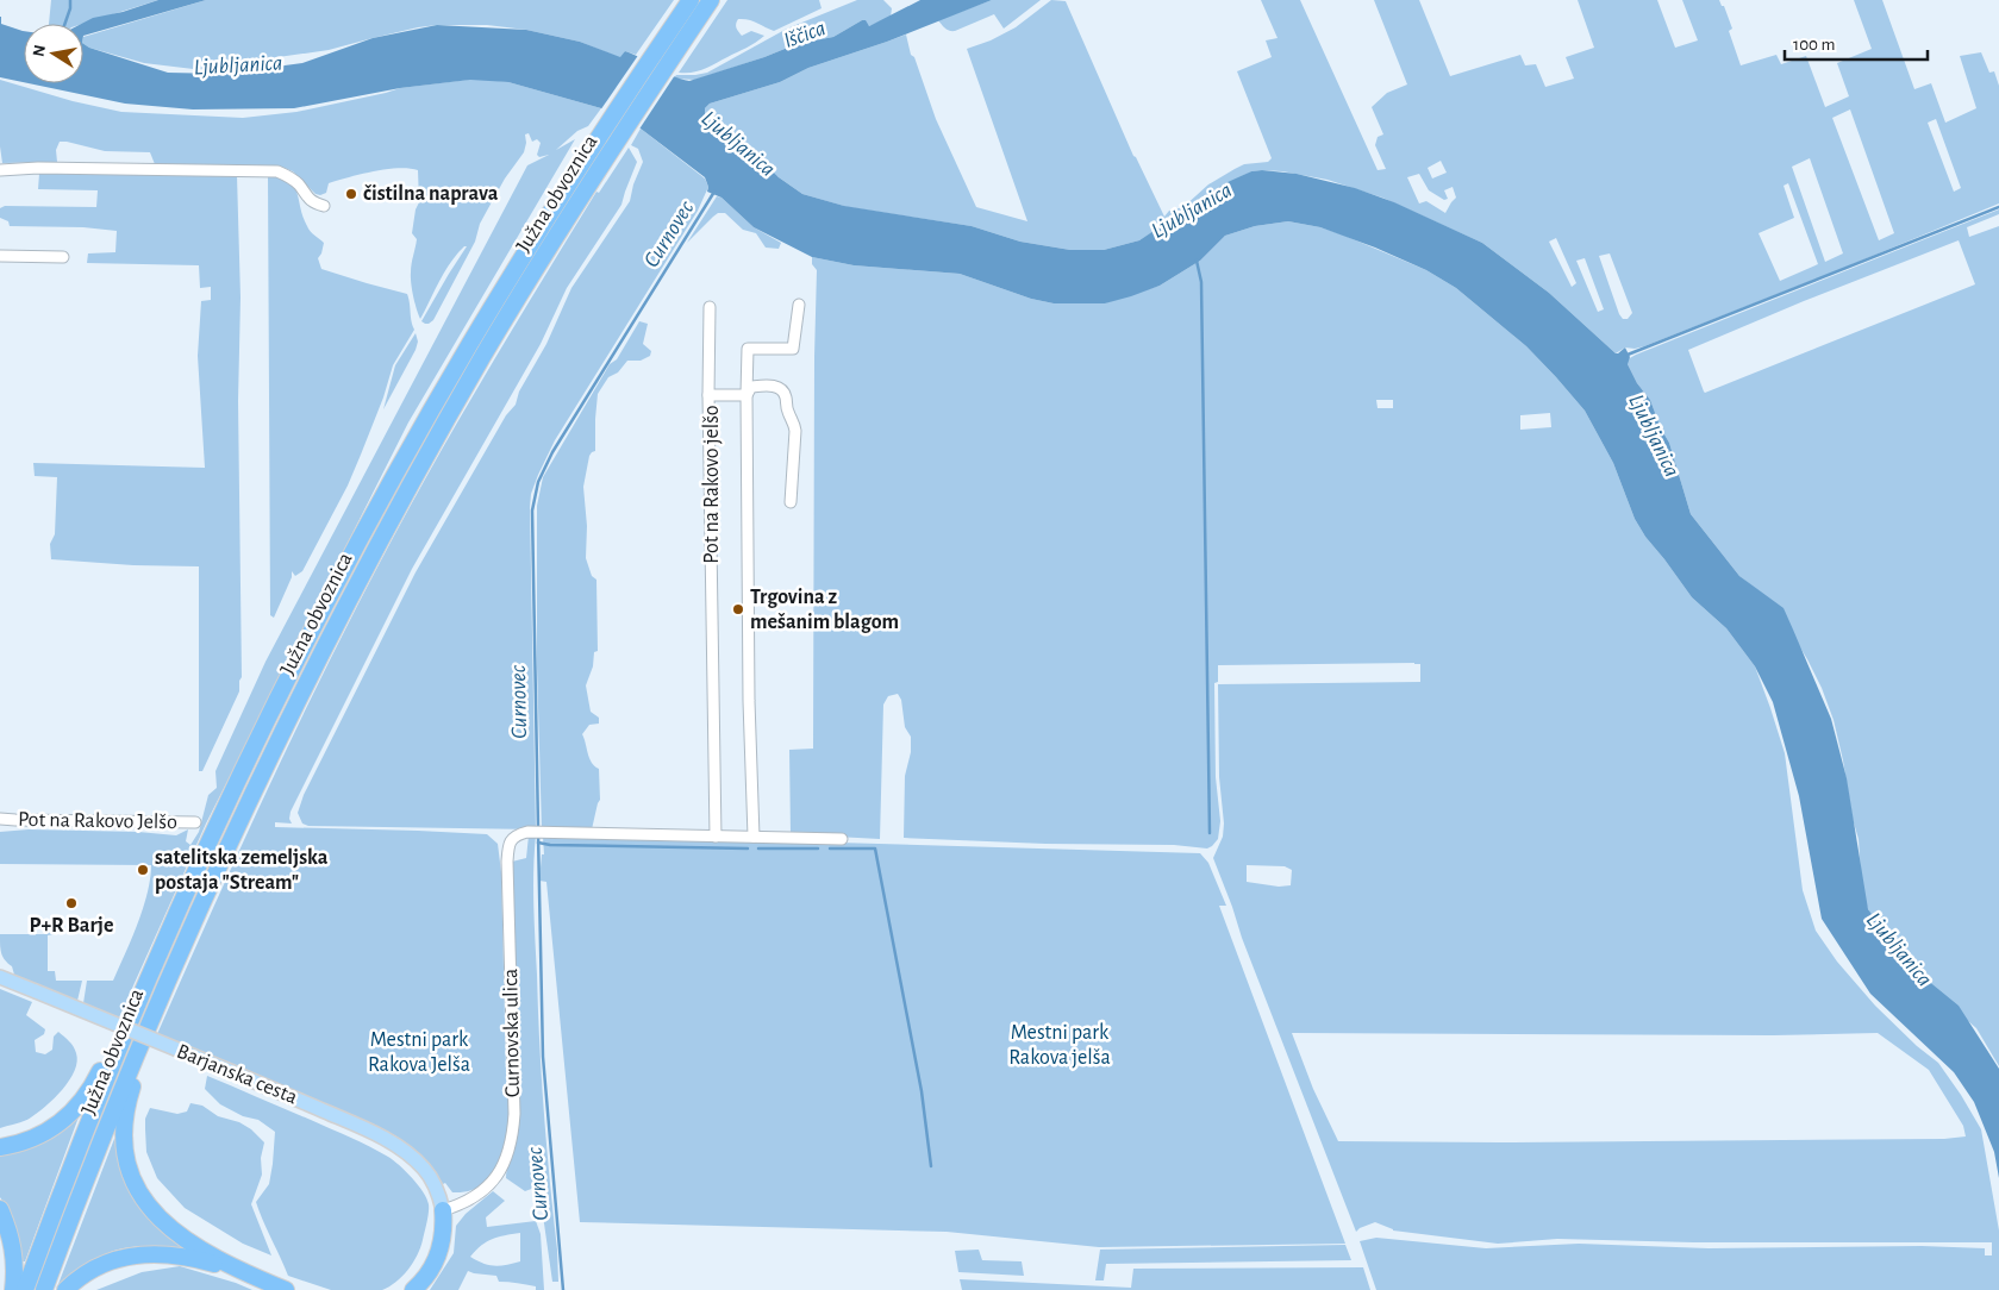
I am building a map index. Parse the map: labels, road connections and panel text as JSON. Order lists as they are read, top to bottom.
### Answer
{
  "streets": {
    "highway": ["Južna obvoznica"],
    "main road": ["Barjanska cesta"],
    "street": ["Pot na Rakovo jelšo", "Pot na Rakovo Jelšo", "Curnovska ulica"]
  },
  "crossings": [
    ["Pot na Rakovo jelšo", "Curnovska ulica"],
    ["Curnovska ulica", "Barjanska cesta"]
  ],
  "water": ["Iščica", "Ljubljanica", "Curnovec"],
  "parks": ["Mestni park Rakova jelša", "Mestni park Rakova Jelša"],
  "places": [
    "čistilna naprava",
    "Trgovina z mešanim blagom",
    "satelitska zemeljska postaja \"Stream\"",
    "P+R Barje"
  ],
  "scale_bar": "100 m",
  "north": "left"
}
